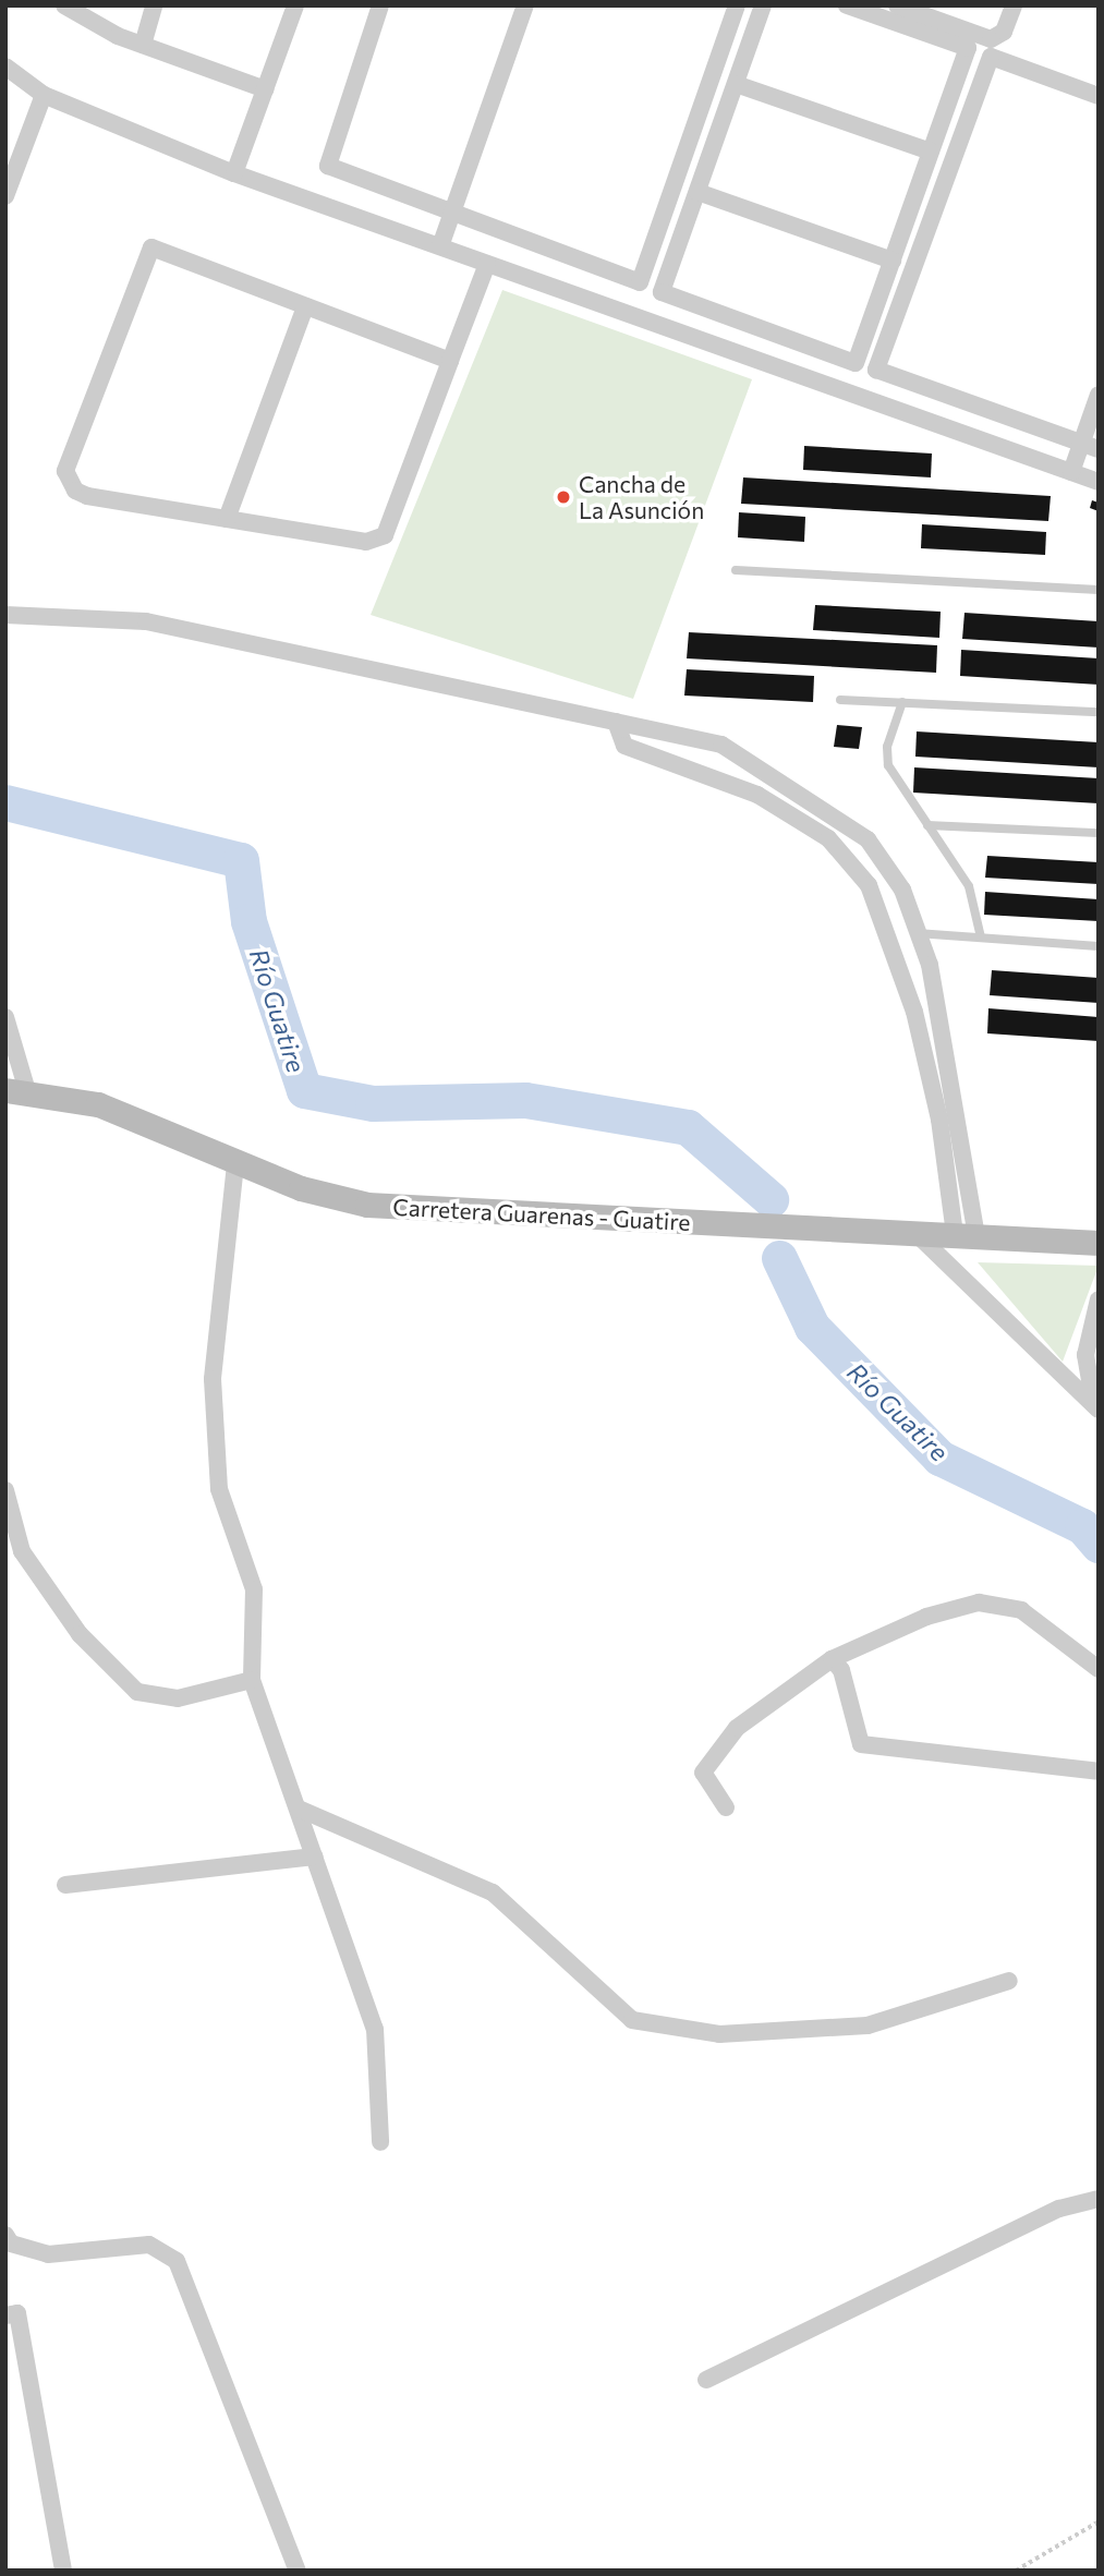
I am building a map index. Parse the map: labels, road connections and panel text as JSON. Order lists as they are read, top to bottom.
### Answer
{
  "streets": {
    "main road": ["Carretera Guarenas - Guatire"]
  },
  "water": ["Río Guatire"],
  "places": ["Cancha de La Asunción"]
}
